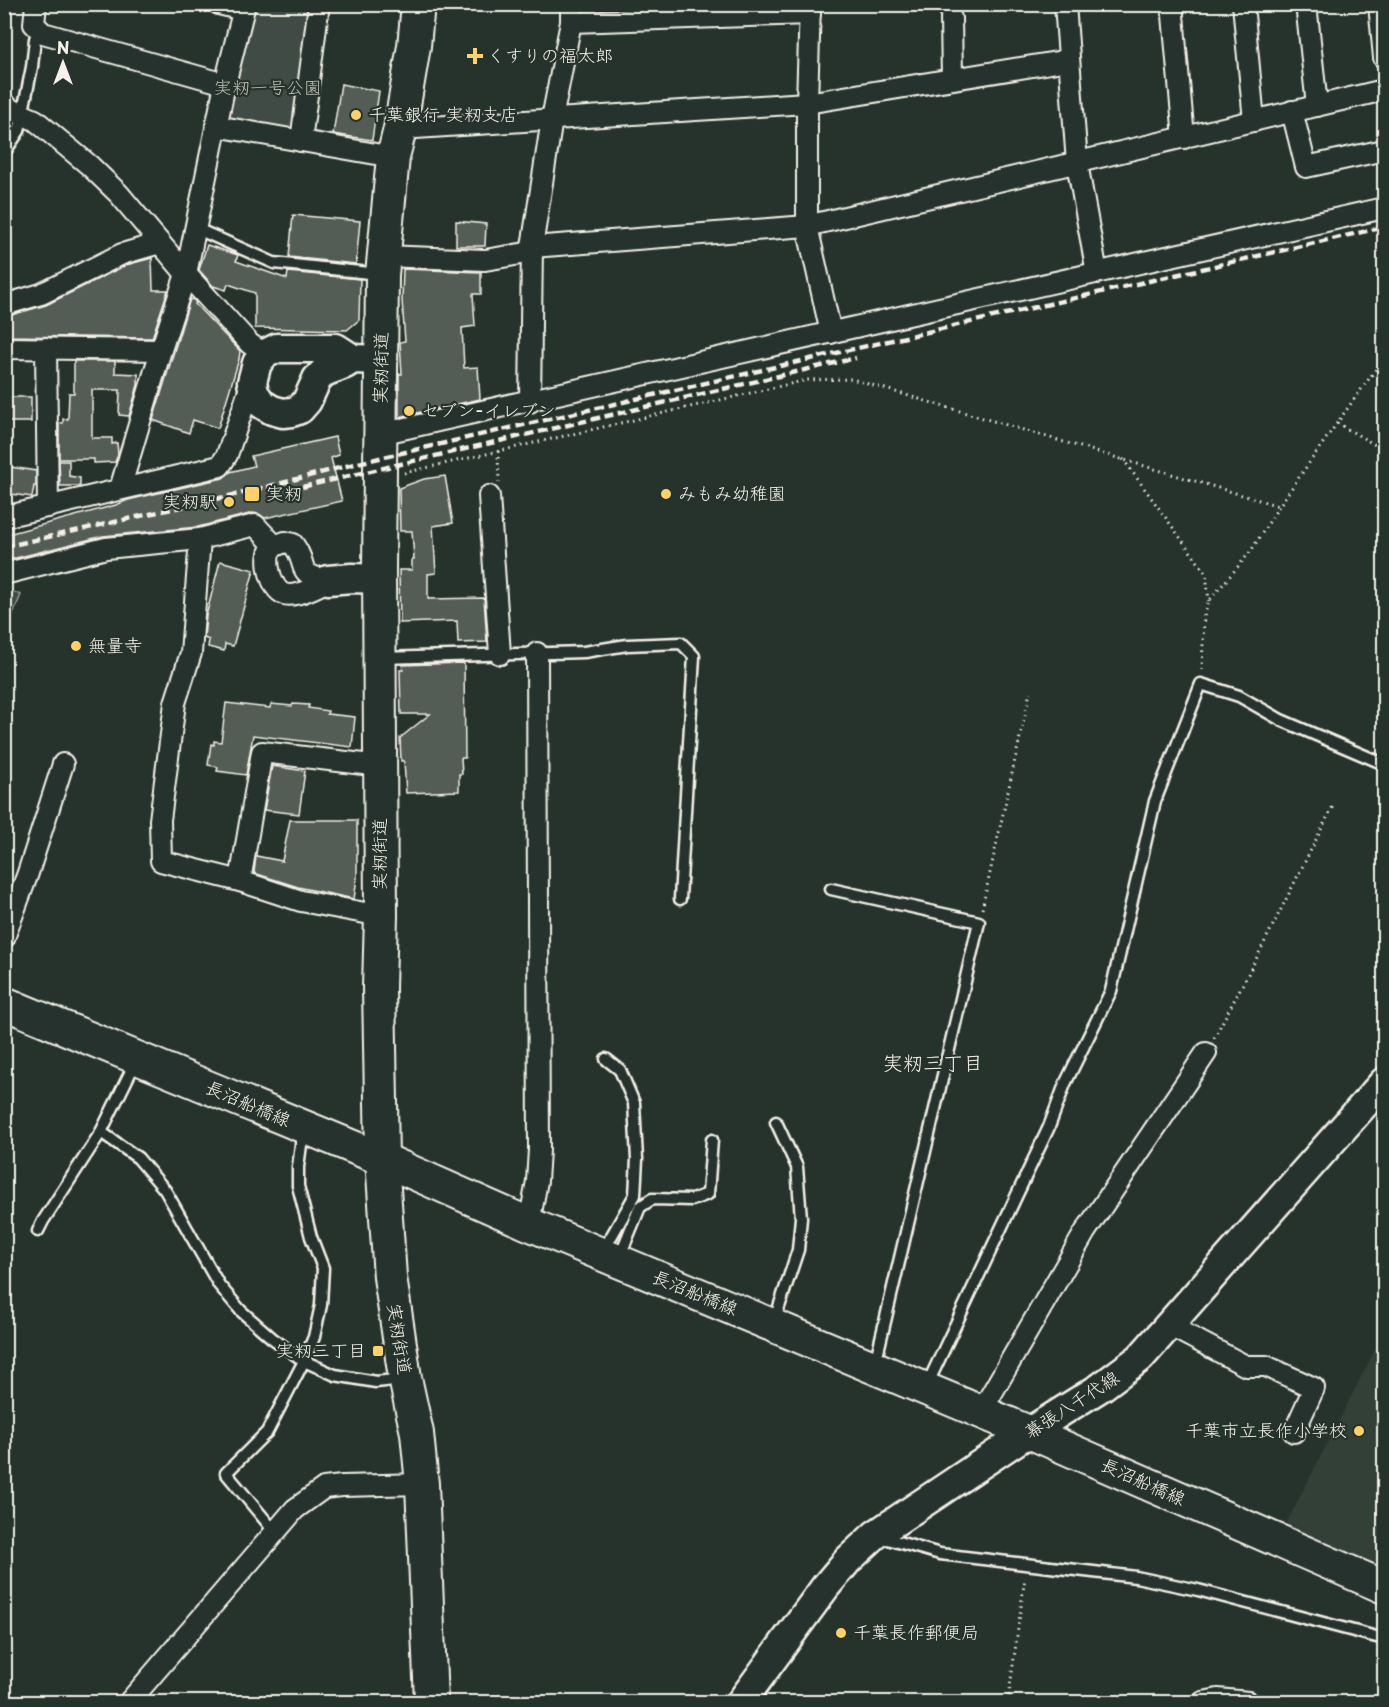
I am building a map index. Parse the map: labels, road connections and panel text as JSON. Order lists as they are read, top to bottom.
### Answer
{
  "streets": {
    "main road": ["実籾街道", "長沼船橋線", "幕張八千代線"]
  },
  "crossings": [
    ["実籾街道", "長沼船橋線"],
    ["長沼船橋線", "幕張八千代線"]
  ],
  "districts": ["実籾三丁目"],
  "parks": ["実籾一号公園"],
  "places": {
    "health": ["くすりの福太郎"],
    "other": [
      "千葉銀行 実籾支店",
      "セブン-イレブン",
      "みもみ幼稚園",
      "実籾駅",
      "無量寺",
      "千葉市立長作小学校",
      "千葉長作郵便局"
    ],
    "transit": ["実籾", "実籾三丁目"]
  },
  "north": "top"
}
